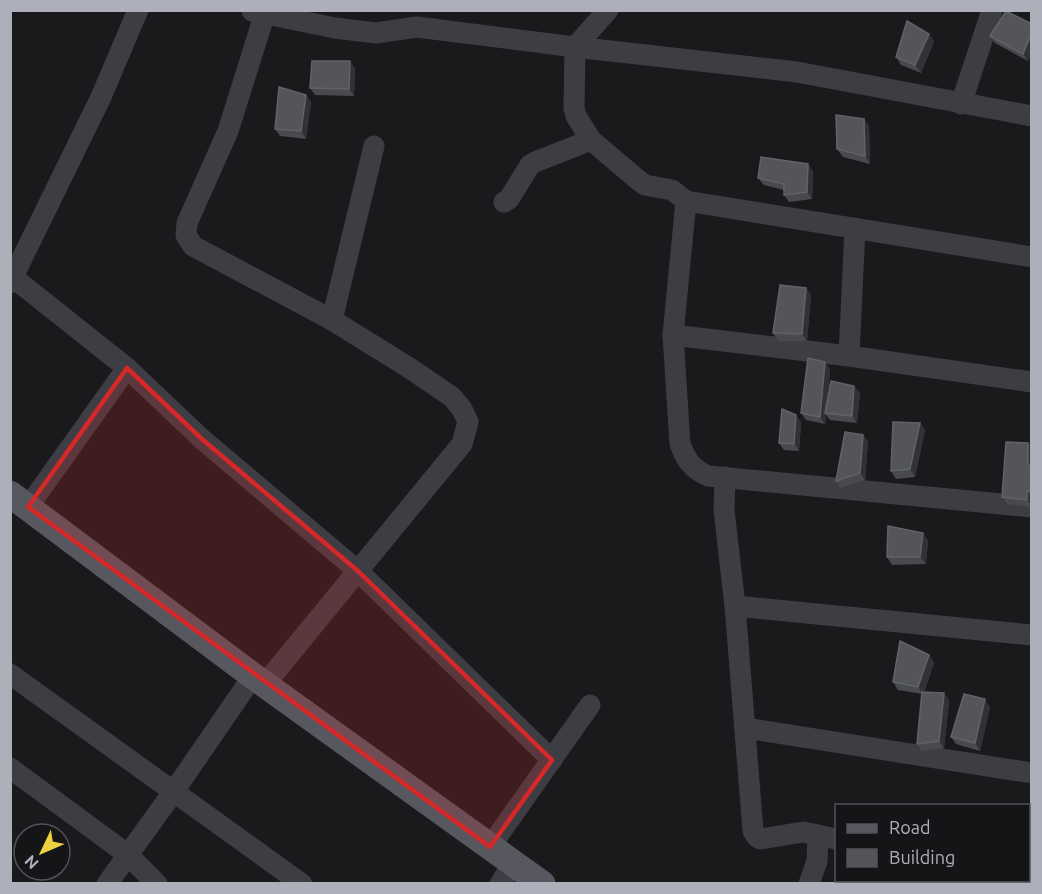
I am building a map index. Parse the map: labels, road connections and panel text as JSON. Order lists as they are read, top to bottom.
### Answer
{
  "legend": ["Road", "Building"],
  "north": "bottom left"
}
